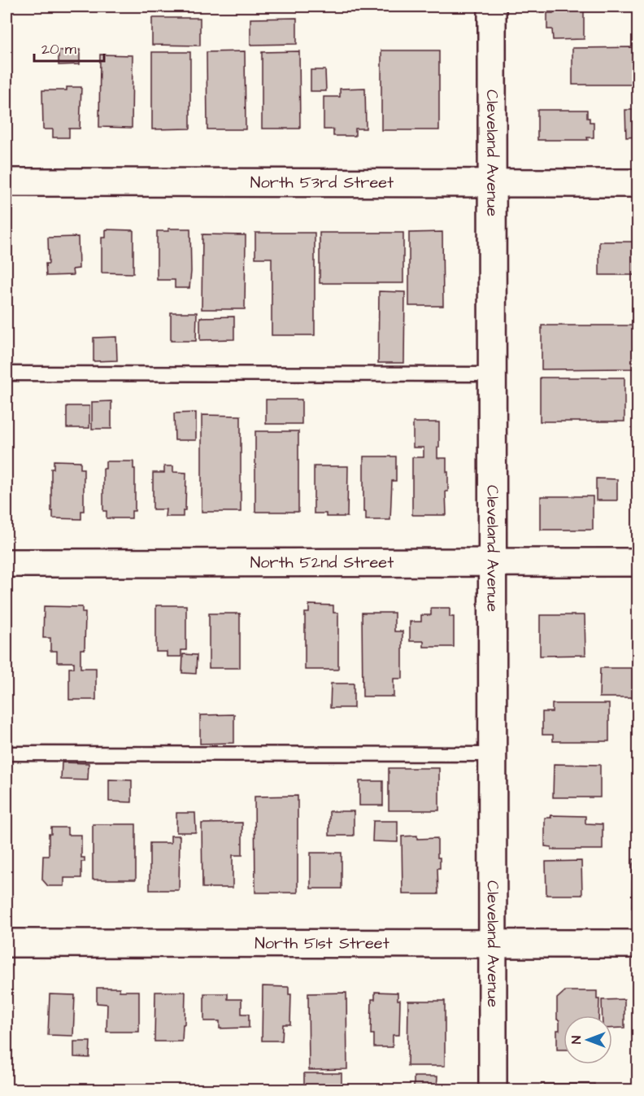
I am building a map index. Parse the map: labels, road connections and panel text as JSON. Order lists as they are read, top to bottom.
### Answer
{
  "streets": {
    "street": [
      "Cleveland Avenue",
      "North 53rd Street",
      "North 52nd Street",
      "North 51st Street"
    ]
  },
  "crossings": [
    ["Cleveland Avenue", "North 53rd Street"],
    ["Cleveland Avenue", "North 52nd Street"],
    ["Cleveland Avenue", "North 51st Street"]
  ],
  "scale_bar": "20 m",
  "north": "left"
}
